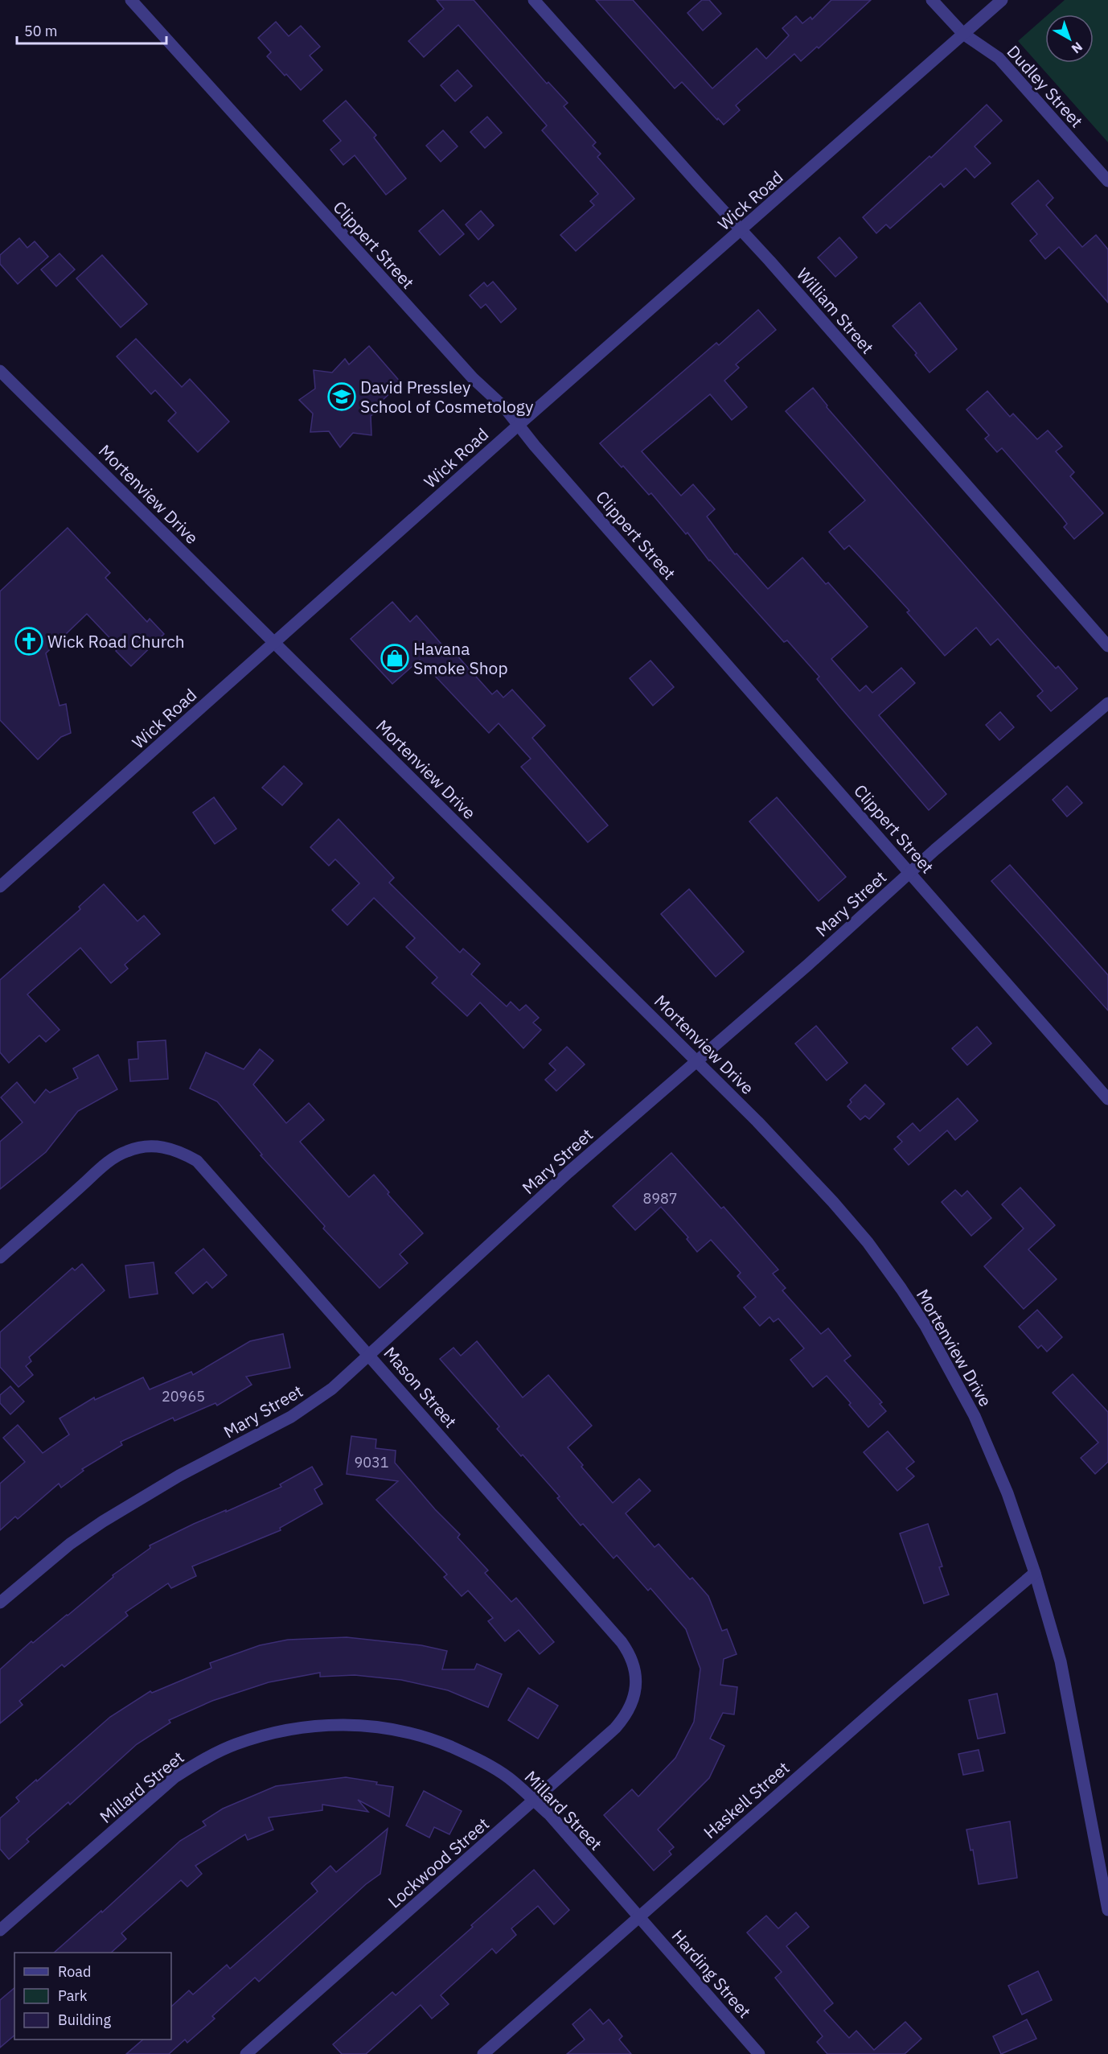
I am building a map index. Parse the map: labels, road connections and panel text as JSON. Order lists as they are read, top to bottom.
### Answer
{
  "streets": {
    "street": [
      "Dudley Street",
      "Wick Road",
      "Clippert Street",
      "William Street",
      "Mortenview Drive",
      "Mary Street",
      "Mason Street",
      "Millard Street",
      "Haskell Street",
      "Lockwood Street",
      "Harding Street"
    ]
  },
  "crossings": [
    ["Dudley Street", "Wick Road"],
    ["Wick Road", "Clippert Street"],
    ["Wick Road", "William Street"],
    ["Wick Road", "Mortenview Drive"],
    ["Clippert Street", "Mary Street"],
    ["Mortenview Drive", "Mary Street"],
    ["Mortenview Drive", "Haskell Street"],
    ["Mary Street", "Mason Street"],
    ["Mason Street", "Lockwood Street"],
    ["Millard Street", "Haskell Street"],
    ["Millard Street", "Lockwood Street"],
    ["Millard Street", "Harding Street"],
    ["Haskell Street", "Harding Street"]
  ],
  "places": {
    "school or university": ["David Pressley School of Cosmetology"],
    "church": ["Wick Road Church"],
    "shop": ["Havana Smoke Shop"]
  },
  "house_numbers": ["8987", "20965", "9031"],
  "legend": ["Road", "Park", "Building"],
  "scale_bar": "50 m",
  "north": "bottom right"
}
